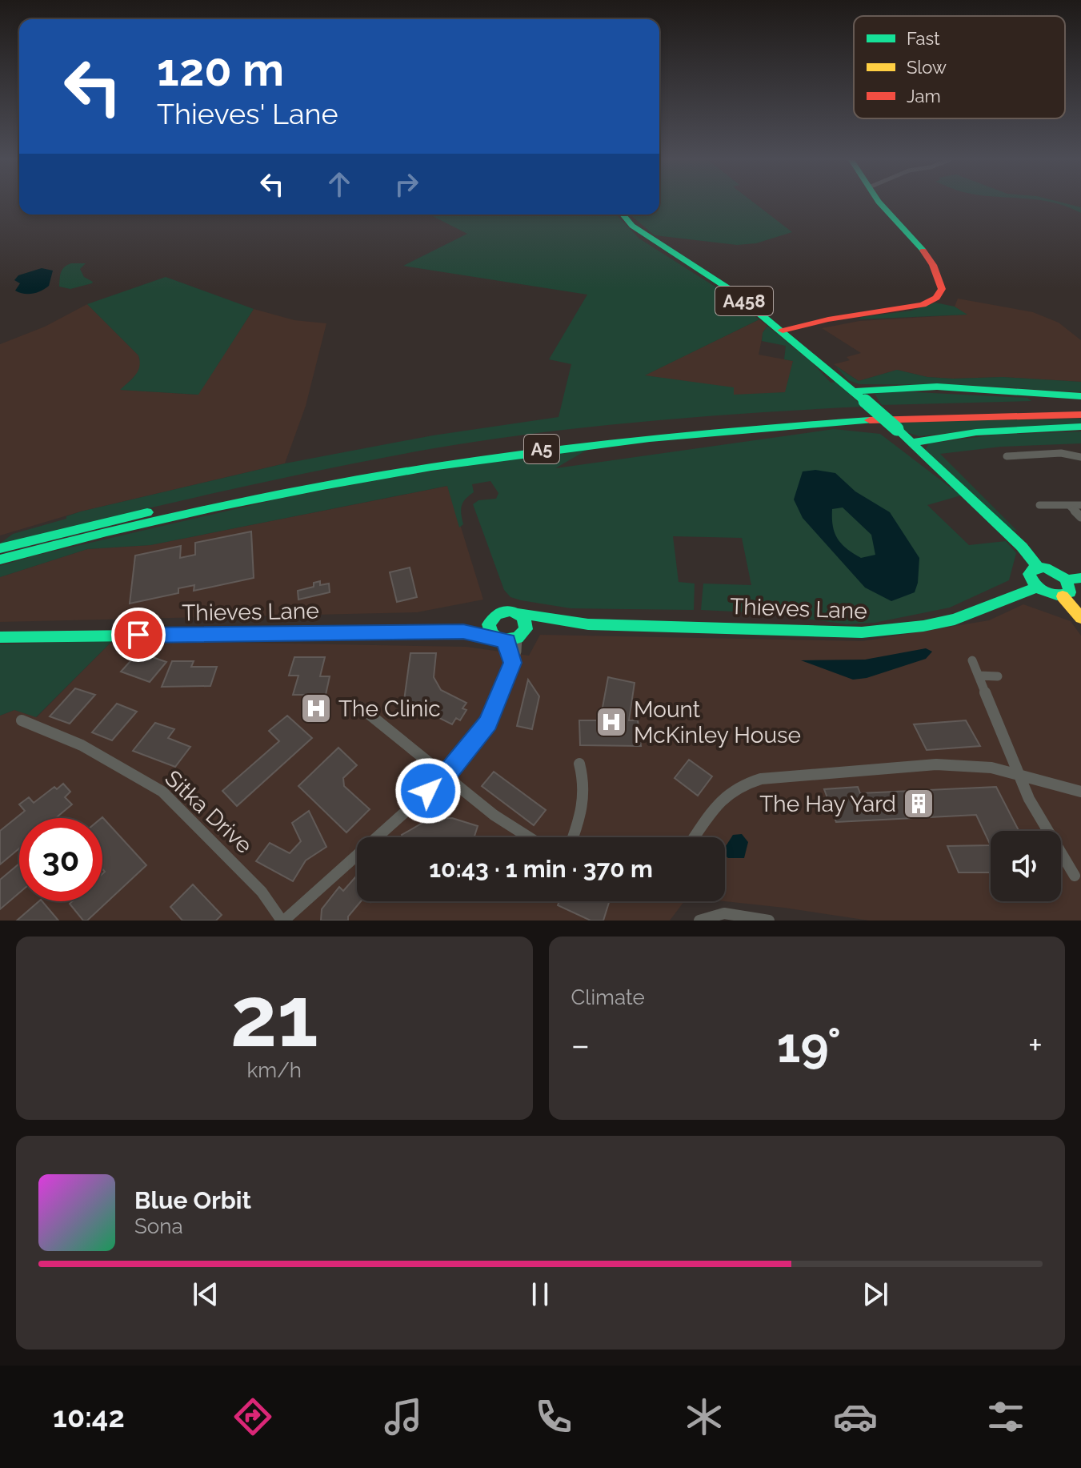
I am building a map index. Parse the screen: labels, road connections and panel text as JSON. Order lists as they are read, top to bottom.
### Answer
{
  "streets": {
    "main road": ["A458", "A5", "Thieves Lane"],
    "street": ["Sitka Drive"]
  },
  "places": {
    "hospital": ["The Clinic", "Mount McKinley House"],
    "building": ["The Hay Yard"]
  },
  "legend": ["Fast", "Slow", "Jam"],
  "page": {
    "turn": ["120 m", "Thieves' Lane"],
    "limit": "30",
    "trip": "10:43 · 1 min · 370 m",
    "tile": [
      ["21", "km/h"],
      "Climate"
    ],
    "heat": ["−", "19°", "+"],
    "song": ["Blue Orbit", "Sona"],
    "tabs": "10:42"
  }
}
